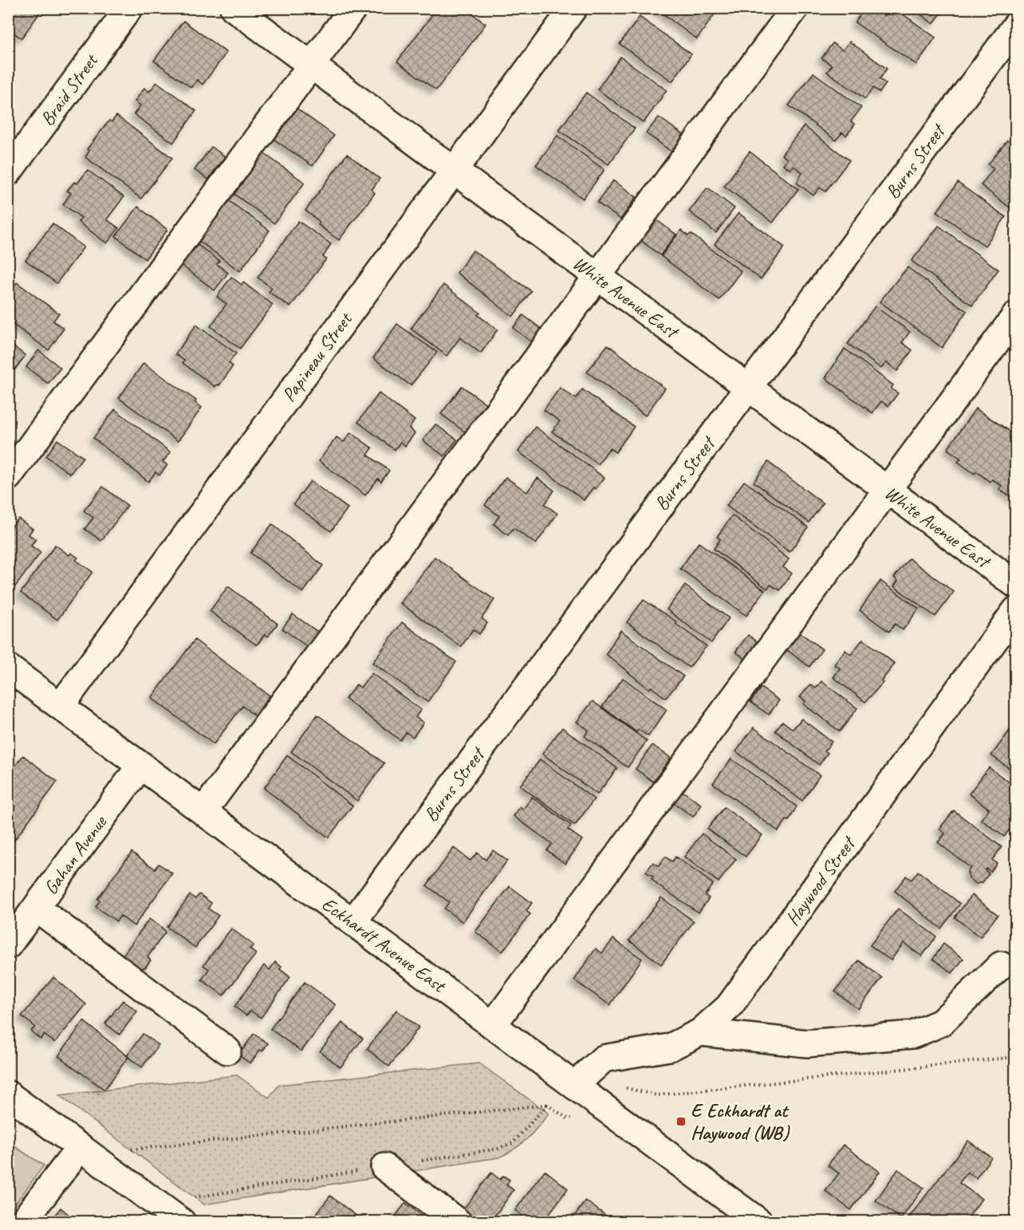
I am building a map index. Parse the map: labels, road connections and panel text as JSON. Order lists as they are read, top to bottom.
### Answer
{
  "streets": {
    "street": [
      "Braid Street",
      "Burns Street",
      "White Avenue East",
      "Papineau Street",
      "Gahan Avenue",
      "Haywood Street",
      "Eckhardt Avenue East"
    ]
  },
  "crossings": [
    ["Burns Street", "White Avenue East"],
    ["Burns Street", "Eckhardt Avenue East"],
    ["White Avenue East", "Papineau Street"],
    ["Papineau Street", "Eckhardt Avenue East"],
    ["Gahan Avenue", "Eckhardt Avenue East"],
    ["Haywood Street", "Eckhardt Avenue East"]
  ],
  "places": {
    "transit": ["E Eckhardt at Haywood (WB)"]
  }
}
